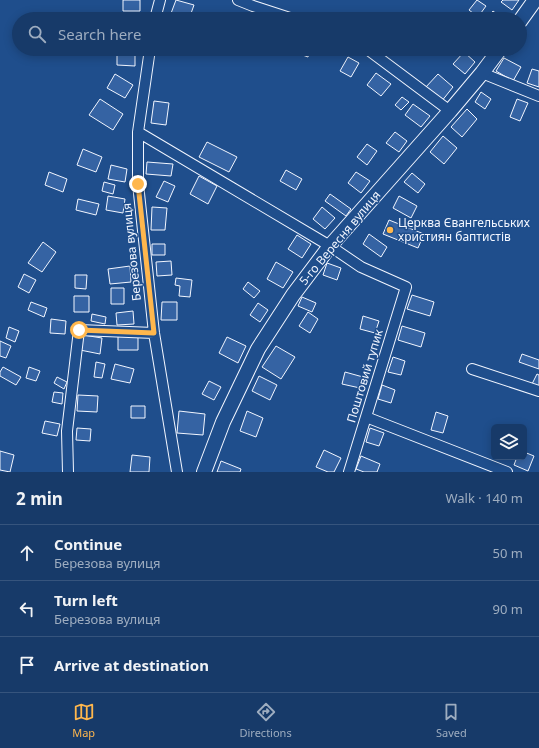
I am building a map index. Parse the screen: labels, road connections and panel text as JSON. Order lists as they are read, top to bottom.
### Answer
{
  "streets": {
    "street": ["5-го Вересня вулиця", "Березова вулиця", "Поштовий тупик"]
  },
  "crossings": [
    ["5-го Вересня вулиця", "Поштовий тупик"]
  ],
  "places": ["Церква Євангельських християн баптистів"],
  "page": {
    "search": "Search here",
    "heading": ["2 min", "Walk · 140 m"],
    "list": [
      ["Continue", "Березова вулиця", "50 m"],
      ["Turn left", "Березова вулиця", "90 m"],
      "Arrive at destination"
    ],
    "nav": ["Map", "Directions", "Saved"]
  }
}
